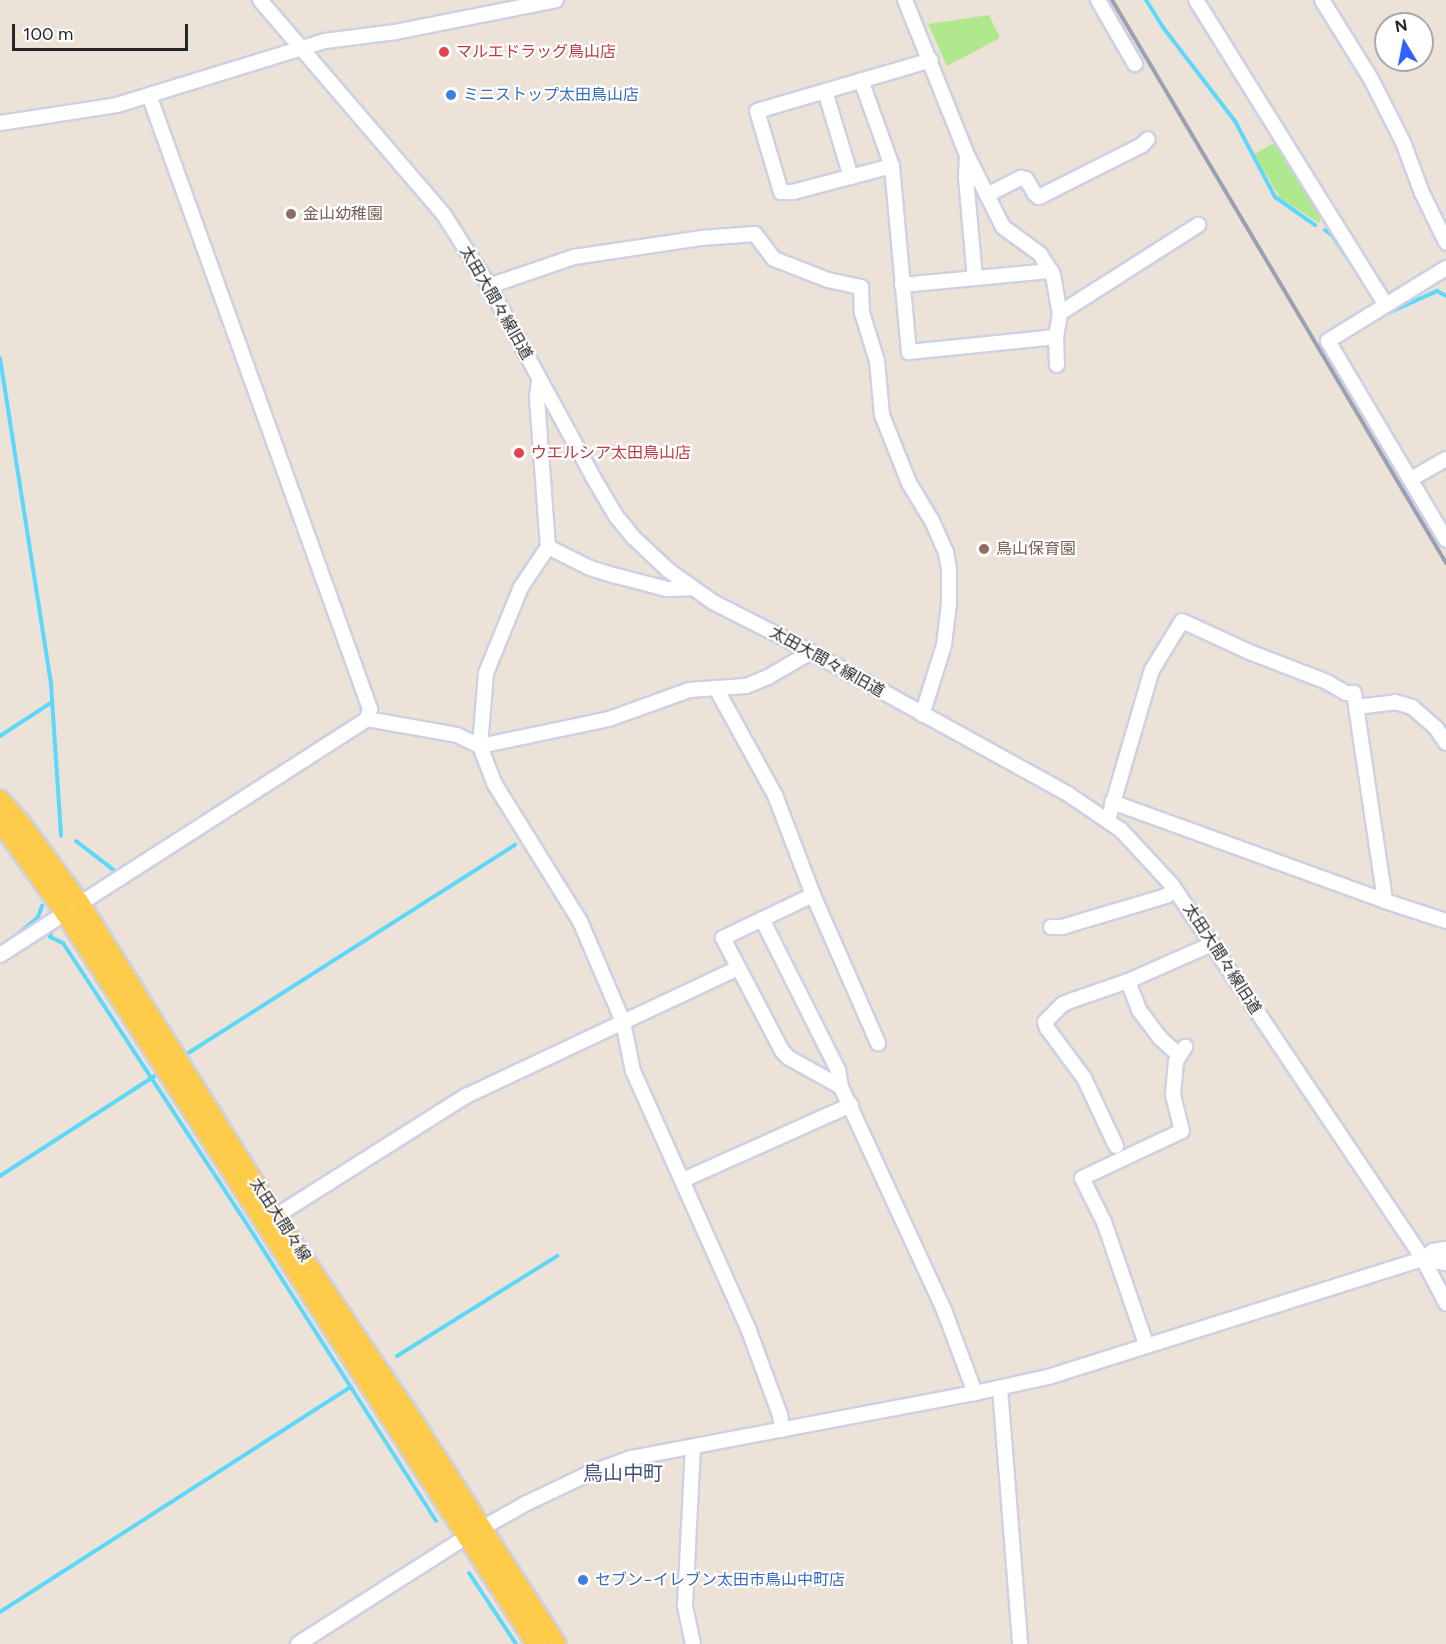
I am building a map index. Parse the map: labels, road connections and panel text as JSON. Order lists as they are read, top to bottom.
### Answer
{
  "streets": {
    "main road": ["太田大間々線"],
    "street": ["太田大間々線旧道"]
  },
  "districts": ["鳥山中町"],
  "places": [
    "マルエドラッグ鳥山店",
    "ミニストップ太田鳥山店",
    "金山幼稚園",
    "ウエルシア太田鳥山店",
    "鳥山保育園",
    "セブン−イレブン太田市鳥山中町店"
  ],
  "scale_bar": "100 m",
  "north": "top"
}
